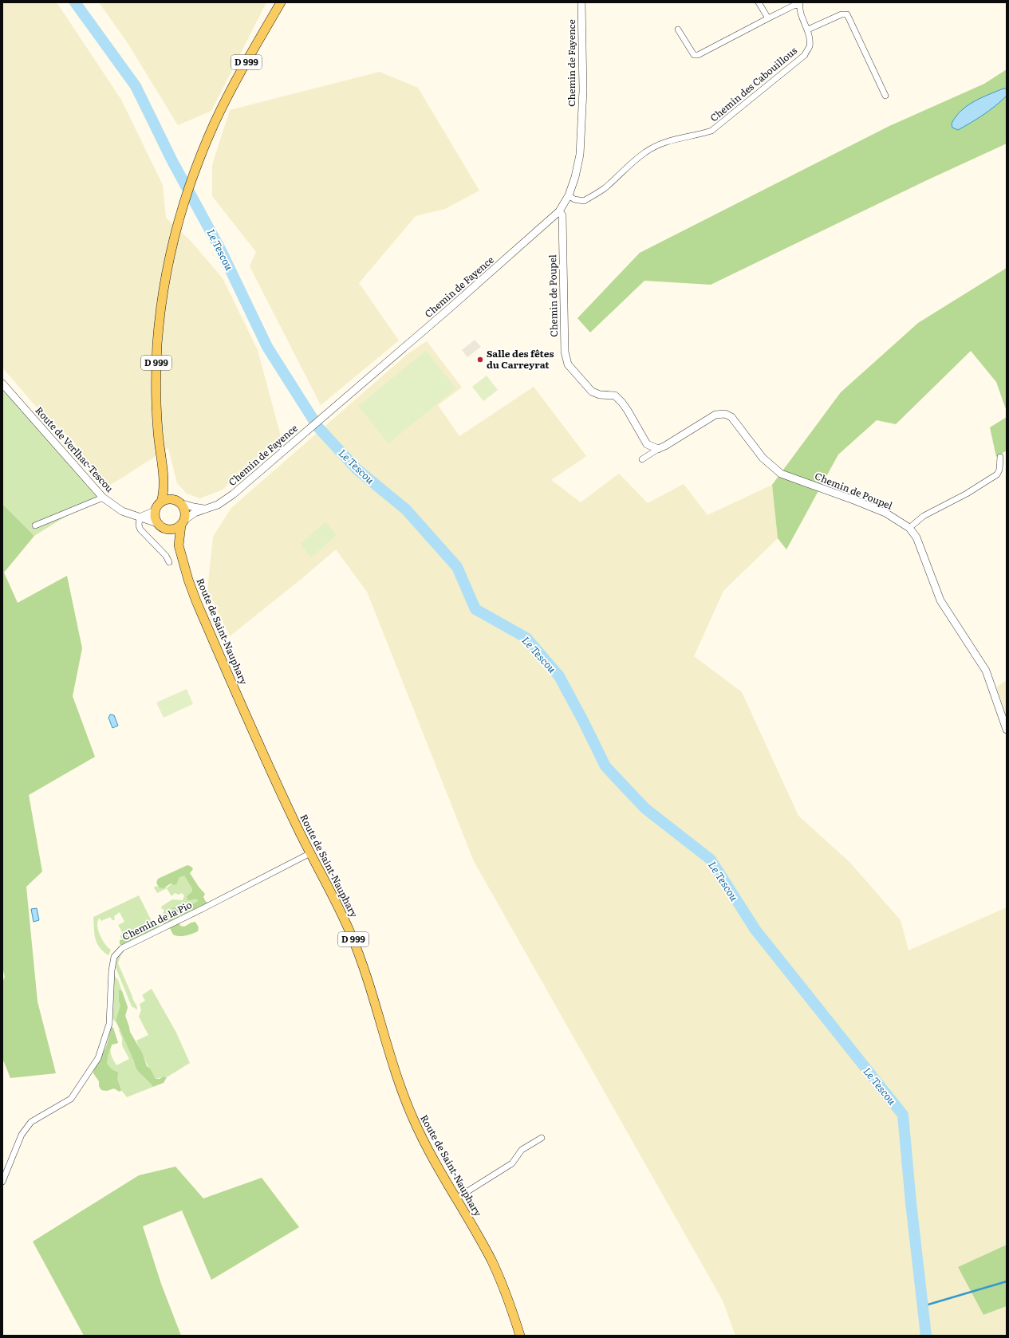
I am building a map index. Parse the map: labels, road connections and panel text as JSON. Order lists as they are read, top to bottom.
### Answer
{
  "streets": {
    "main road": ["D 999", "Route de Saint-Nauphary"],
    "street": [
      "Chemin de Fayence",
      "Chemin des Cabouillous",
      "Chemin de Poupel",
      "Route de Verlhac-Tescou",
      "Chemin de la Pio"
    ]
  },
  "crossings": [
    ["D 999", "Chemin de Fayence"],
    ["D 999", "Route de Verlhac-Tescou"],
    ["D 999", "Route de Saint-Nauphary"],
    ["Chemin de Fayence", "Chemin des Cabouillous"],
    ["Chemin de Fayence", "Chemin de Poupel"],
    ["Chemin de Fayence", "Route de Verlhac-Tescou"],
    ["Chemin de Fayence", "Route de Saint-Nauphary"],
    ["Route de Verlhac-Tescou", "Route de Saint-Nauphary"],
    ["Route de Saint-Nauphary", "Chemin de la Pio"]
  ],
  "water": ["Le Tescou"],
  "places": ["Salle des fêtes du Carreyrat"]
}
